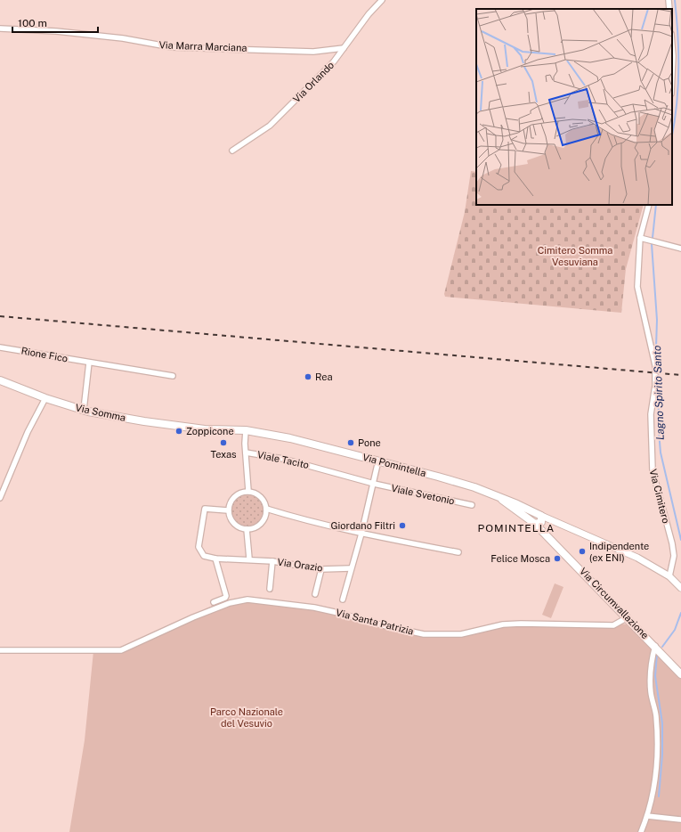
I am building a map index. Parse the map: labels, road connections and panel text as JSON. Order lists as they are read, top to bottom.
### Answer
{
  "streets": {
    "main road": ["Via Somma", "Via Pomintella", "Via Circumvallazione"],
    "street": [
      "Via Marra Marciana",
      "Via Orlando",
      "Rione Fico",
      "Viale Tacito",
      "Viale Svetonio",
      "Via Cimitero",
      "Via Orazio",
      "Via Santa Patrizia"
    ]
  },
  "crossings": [
    ["Via Marra Marciana", "Via Orlando"],
    ["Via Somma", "Via Pomintella"],
    ["Viale Tacito", "Viale Svetonio"],
    ["Via Pomintella", "Via Cimitero"],
    ["Via Pomintella", "Via Circumvallazione"],
    ["Via Circumvallazione", "Via Santa Patrizia"]
  ],
  "districts": ["POMINTELLA"],
  "water": ["Lagno Spirito Santo"],
  "parks": ["Cimitero Somma Vesuviana", "Parco Nazionale del Vesuvio"],
  "places": [
    "Rea",
    "Zoppicone",
    "Texas",
    "Pone",
    "Giordano Filtri",
    "Indipendente (ex ENI)",
    "Felice Mosca"
  ],
  "scale_bar": "100 m"
}
